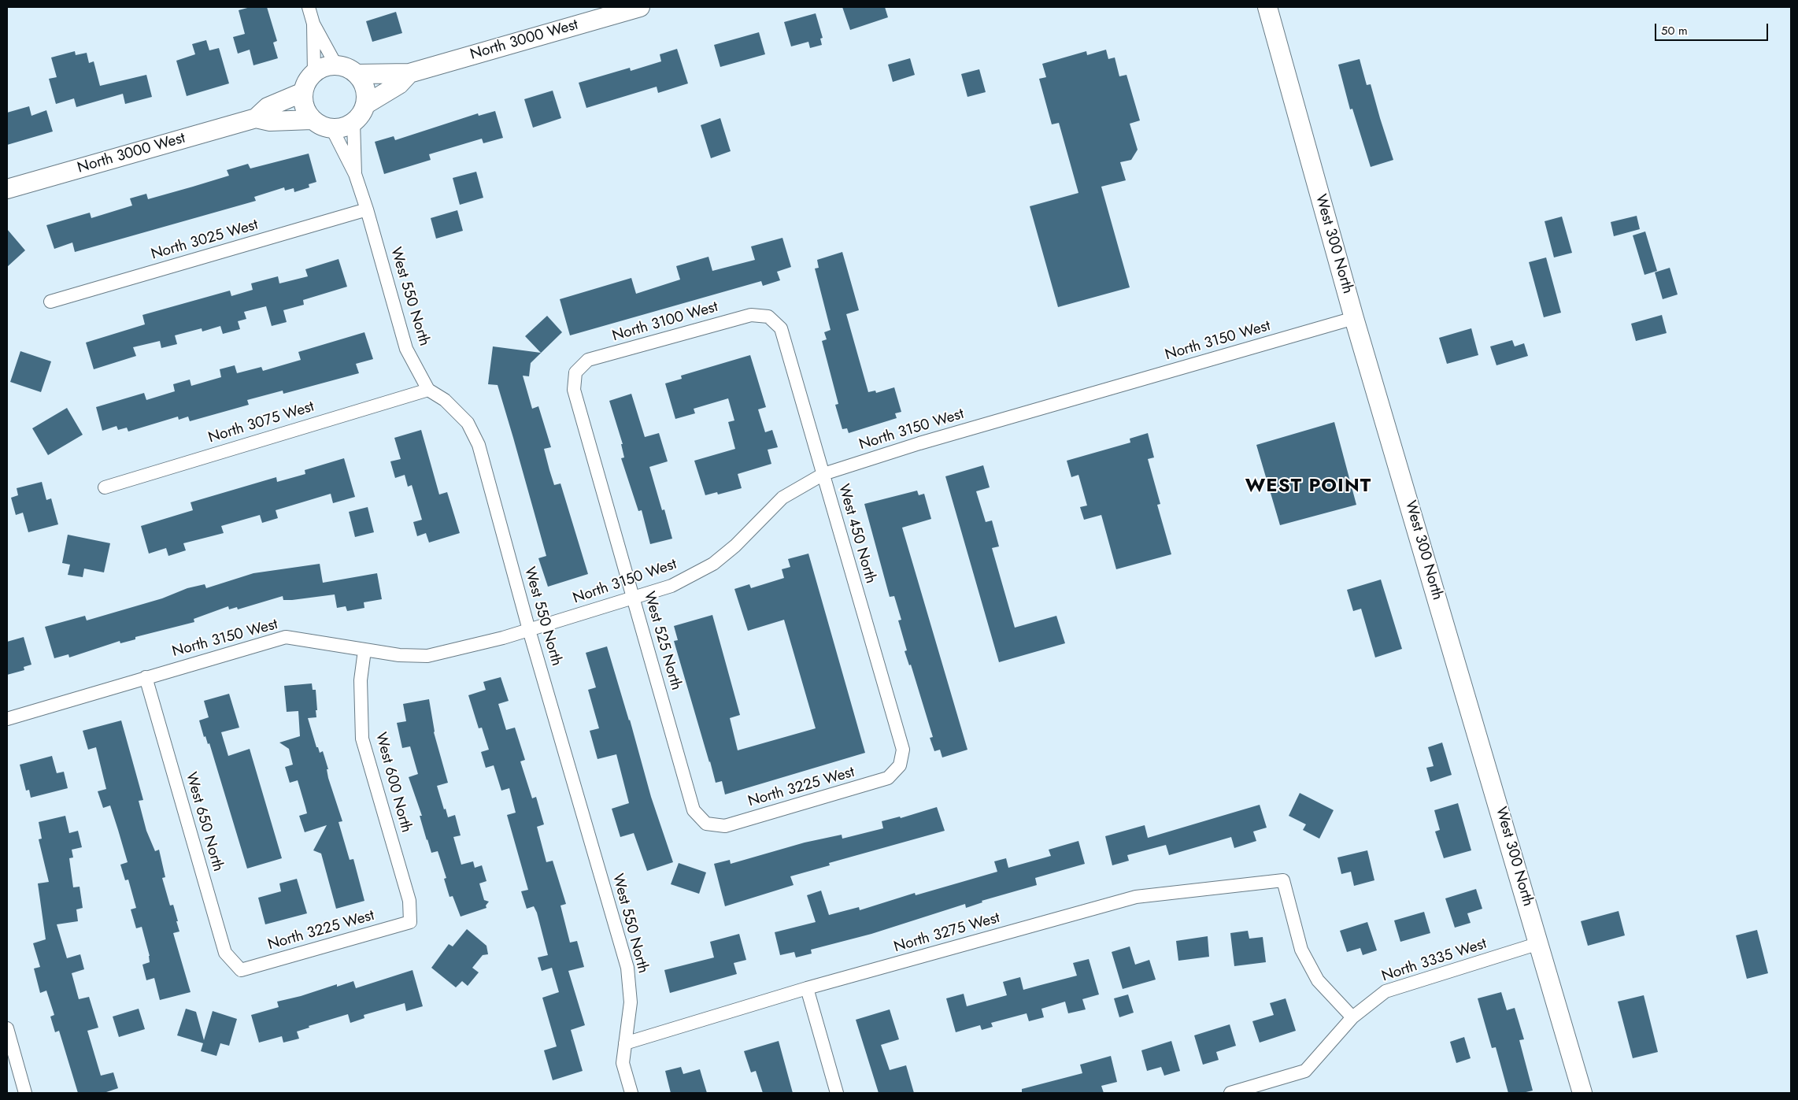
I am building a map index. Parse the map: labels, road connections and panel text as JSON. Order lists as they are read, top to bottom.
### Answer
{
  "streets": {
    "main road": ["North 3000 West", "West 300 North"],
    "street": [
      "North 3025 West",
      "West 550 North",
      "North 3100 West",
      "North 3150 West",
      "North 3075 West",
      "West 450 North",
      "West 525 North",
      "West 600 North",
      "North 3225 West",
      "West 650 North",
      "North 3275 West",
      "North 3335 West"
    ]
  },
  "crossings": [
    ["North 3000 West", "West 550 North"],
    ["North 3025 West", "West 550 North"],
    ["West 300 North", "North 3150 West"],
    ["West 300 North", "North 3335 West"],
    ["West 550 North", "North 3150 West"],
    ["West 550 North", "North 3075 West"],
    ["West 550 North", "North 3275 West"],
    ["North 3100 West", "West 450 North"],
    ["North 3100 West", "West 525 North"],
    ["North 3150 West", "West 450 North"],
    ["North 3150 West", "West 525 North"],
    ["North 3150 West", "West 600 North"],
    ["North 3150 West", "West 650 North"],
    ["West 450 North", "North 3225 West"],
    ["West 525 North", "North 3225 West"],
    ["West 600 North", "North 3225 West"],
    ["North 3225 West", "West 650 North"],
    ["North 3275 West", "North 3335 West"]
  ],
  "districts": ["WEST POINT"],
  "scale_bar": "50 m"
}
